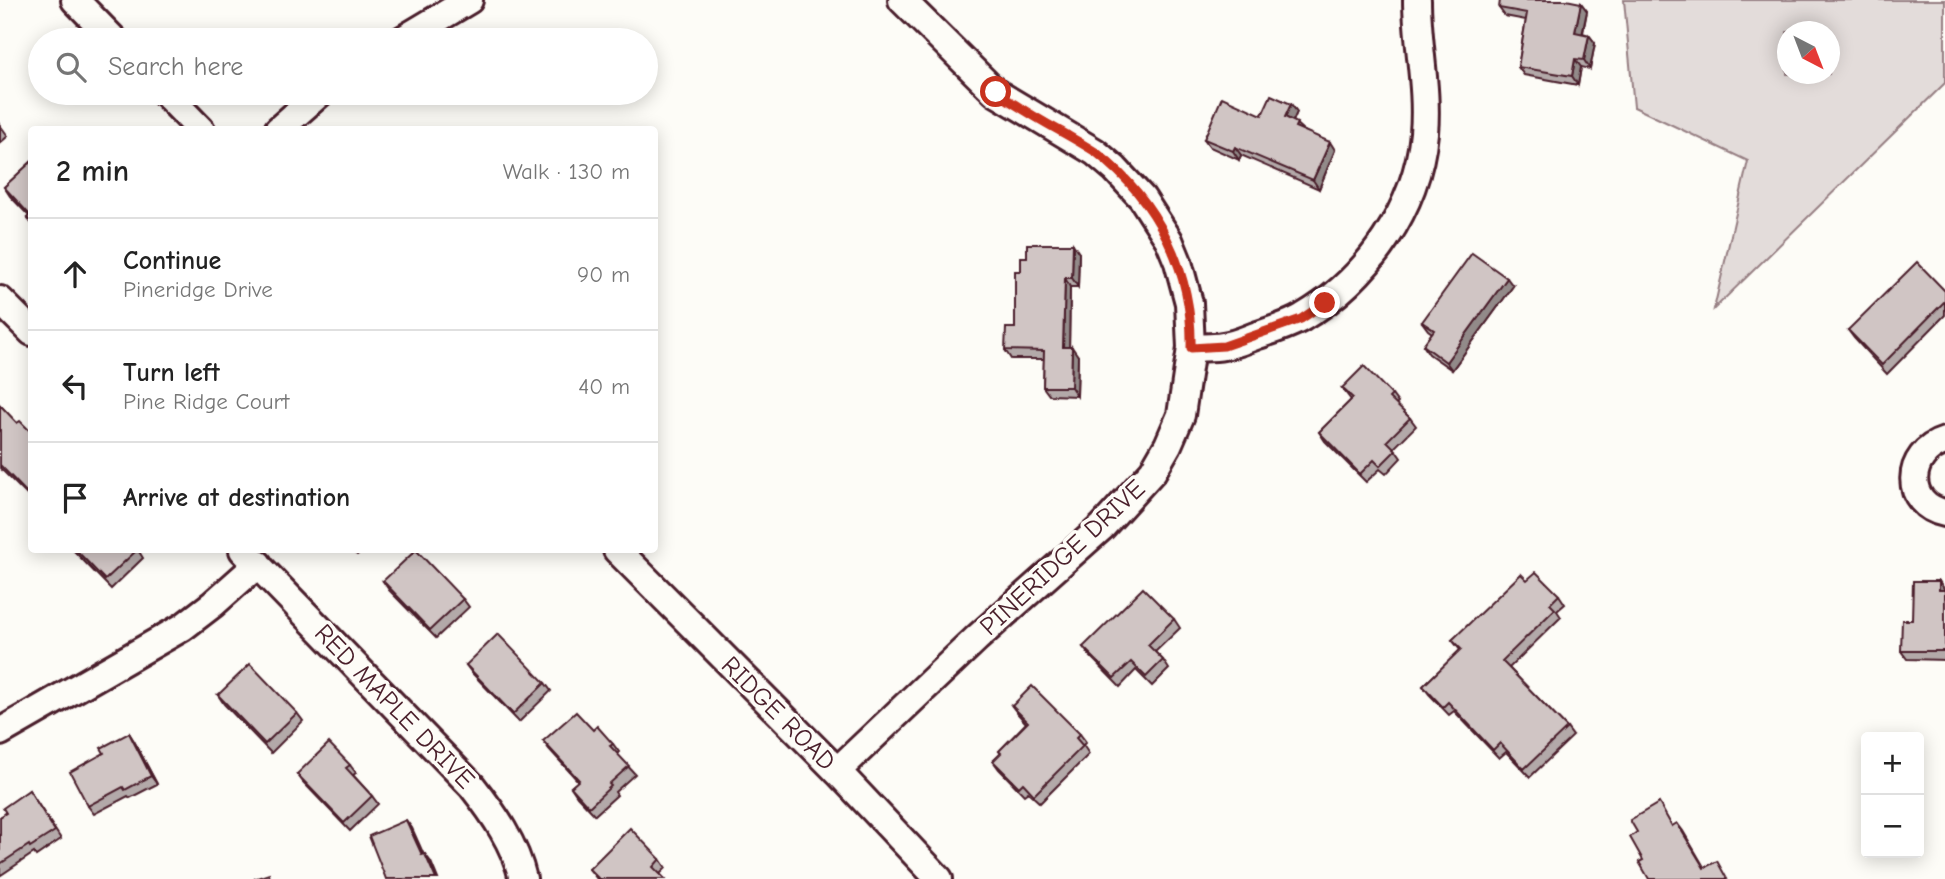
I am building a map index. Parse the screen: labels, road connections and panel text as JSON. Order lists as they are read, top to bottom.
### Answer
{
  "streets": {
    "street": ["PINERIDGE DRIVE", "RED MAPLE DRIVE", "RIDGE ROAD"]
  },
  "crossings": [
    ["PINERIDGE DRIVE", "RIDGE ROAD"]
  ],
  "north": "bottom right",
  "page": {
    "search": "Search here",
    "heading": ["2 min", "Walk · 130 m"],
    "list": [
      ["Continue", "Pineridge Drive", "90 m"],
      ["Turn left", "Pine Ridge Court", "40 m"],
      "Arrive at destination"
    ],
    "map_buttons": ["+", "−"]
  }
}
